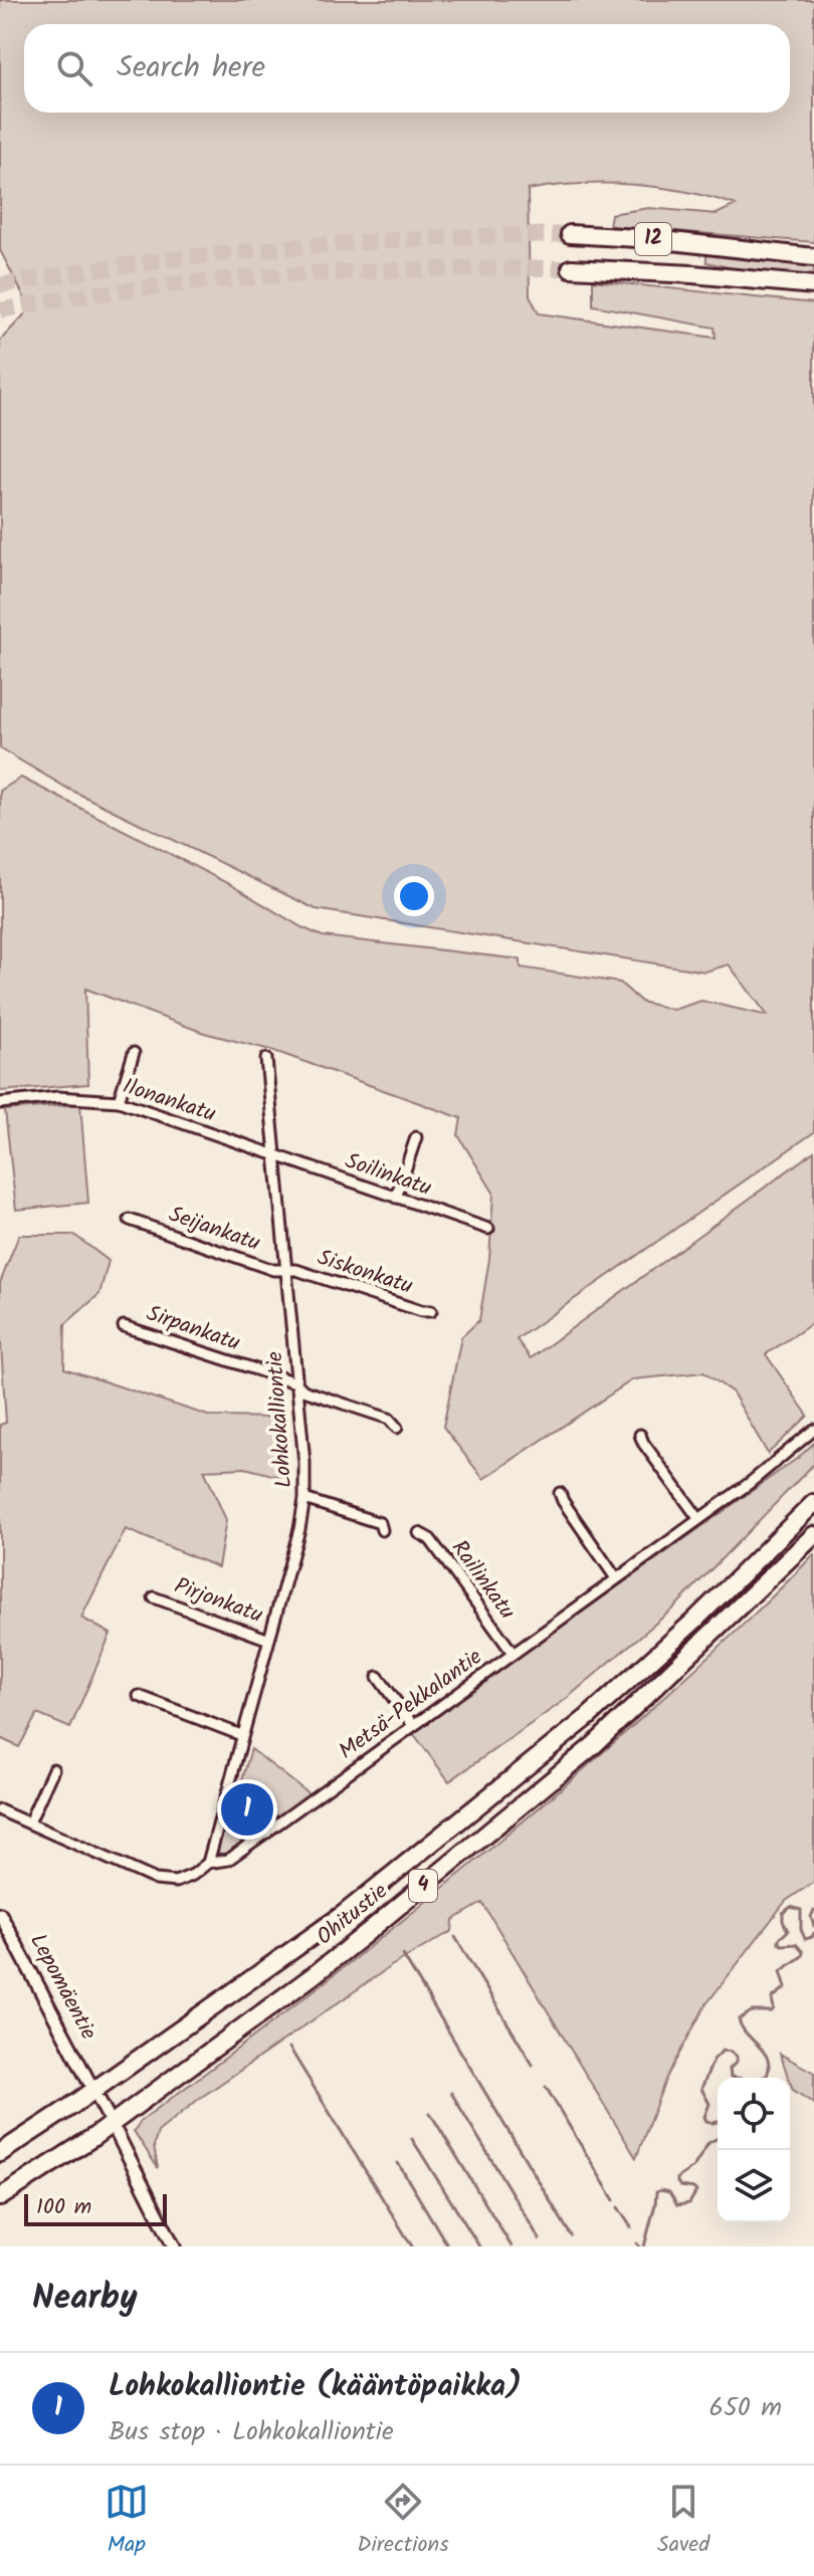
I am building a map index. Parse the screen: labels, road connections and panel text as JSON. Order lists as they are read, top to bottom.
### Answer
{
  "streets": {
    "highway": ["12", "4", "Ohitustie"],
    "street": [
      "Ilonankatu",
      "Soilinkatu",
      "Seijankatu",
      "Siskonkatu",
      "Sirpankatu",
      "Lohkokalliontie",
      "Railinkatu",
      "Pirjonkatu",
      "Metsä-Pekkalantie",
      "Lepomäentie"
    ]
  },
  "crossings": [
    ["Ilonankatu", "Soilinkatu"],
    ["Ilonankatu", "Lohkokalliontie"],
    ["Soilinkatu", "Lohkokalliontie"],
    ["Seijankatu", "Siskonkatu"],
    ["Seijankatu", "Lohkokalliontie"],
    ["Siskonkatu", "Lohkokalliontie"],
    ["Sirpankatu", "Lohkokalliontie"],
    ["Lohkokalliontie", "Pirjonkatu"],
    ["Lohkokalliontie", "Metsä-Pekkalantie"],
    ["Railinkatu", "Metsä-Pekkalantie"]
  ],
  "scale_bar": "100 m",
  "page": {
    "search": "Search here",
    "pins": "1",
    "scale": "100 m",
    "heading": "Nearby",
    "list": [
      {
        "mark": "1",
        "name": "Lohkokalliontie (kääntöpaikka)",
        "note": "Bus stop · Lohkokalliontie",
        "value": "650 m"
      }
    ],
    "nav": ["Map", "Directions", "Saved"]
  }
}
